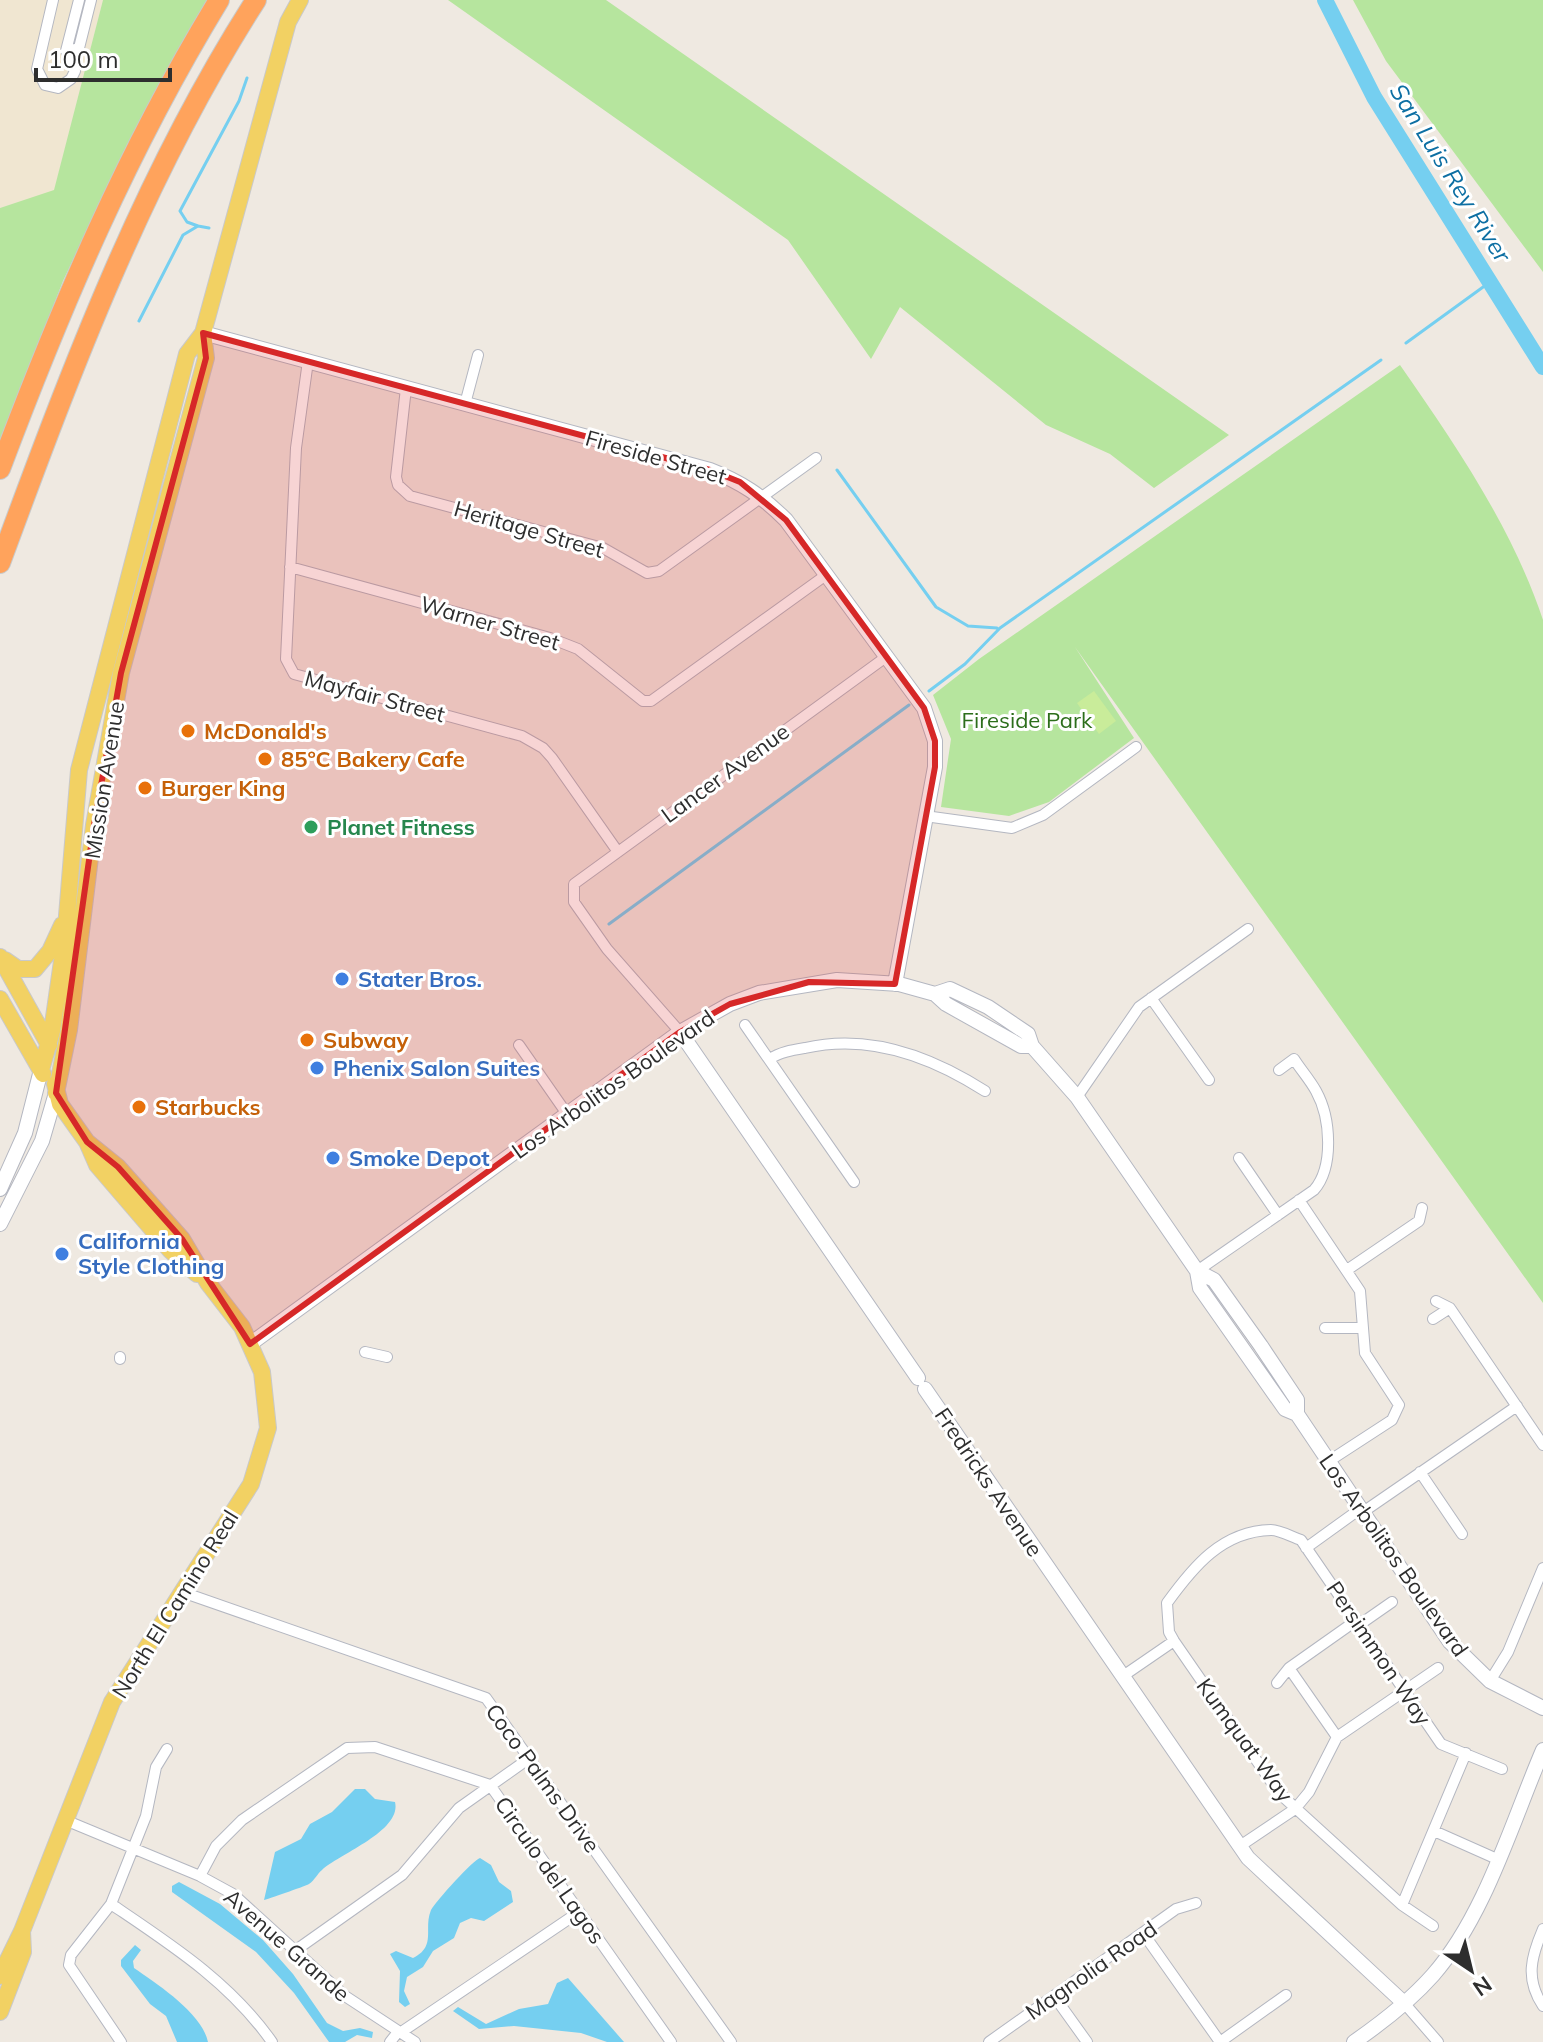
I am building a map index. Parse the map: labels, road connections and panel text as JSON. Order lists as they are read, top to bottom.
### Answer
{
  "streets": {
    "main road": ["Mission Avenue", "North El Camino Real"],
    "street": [
      "Fireside Street",
      "Heritage Street",
      "Warner Street",
      "Mayfair Street",
      "Lancer Avenue",
      "Los Arbolitos Boulevard",
      "Fredricks Avenue",
      "Persimmon Way",
      "Kumquat Way",
      "Coco Palms Drive",
      "Circulo del Lagos",
      "Avenue Grande",
      "Magnolia Road"
    ]
  },
  "crossings": [
    ["Fireside Street", "Heritage Street"],
    ["Fireside Street", "Warner Street"],
    ["Fireside Street", "Mayfair Street"],
    ["Fireside Street", "Lancer Avenue"],
    ["Fireside Street", "Mission Avenue"],
    ["Fireside Street", "Los Arbolitos Boulevard"],
    ["Warner Street", "Mayfair Street"],
    ["Mayfair Street", "Lancer Avenue"],
    ["Lancer Avenue", "Fredricks Avenue"],
    ["Mission Avenue", "North El Camino Real"],
    ["Los Arbolitos Boulevard", "Fredricks Avenue"],
    ["Los Arbolitos Boulevard", "North El Camino Real"],
    ["North El Camino Real", "Coco Palms Drive"],
    ["North El Camino Real", "Avenue Grande"],
    ["Circulo del Lagos", "Avenue Grande"]
  ],
  "water": ["San Luis Rey River"],
  "parks": ["Fireside Park"],
  "places": [
    "McDonald's",
    "85°C Bakery Cafe",
    "Burger King",
    "Planet Fitness",
    "Stater Bros.",
    "Subway",
    "Phenix Salon Suites",
    "Starbucks",
    "Smoke Depot",
    "California Style Clothing"
  ],
  "scale_bar": "100 m",
  "north": "bottom right"
}
